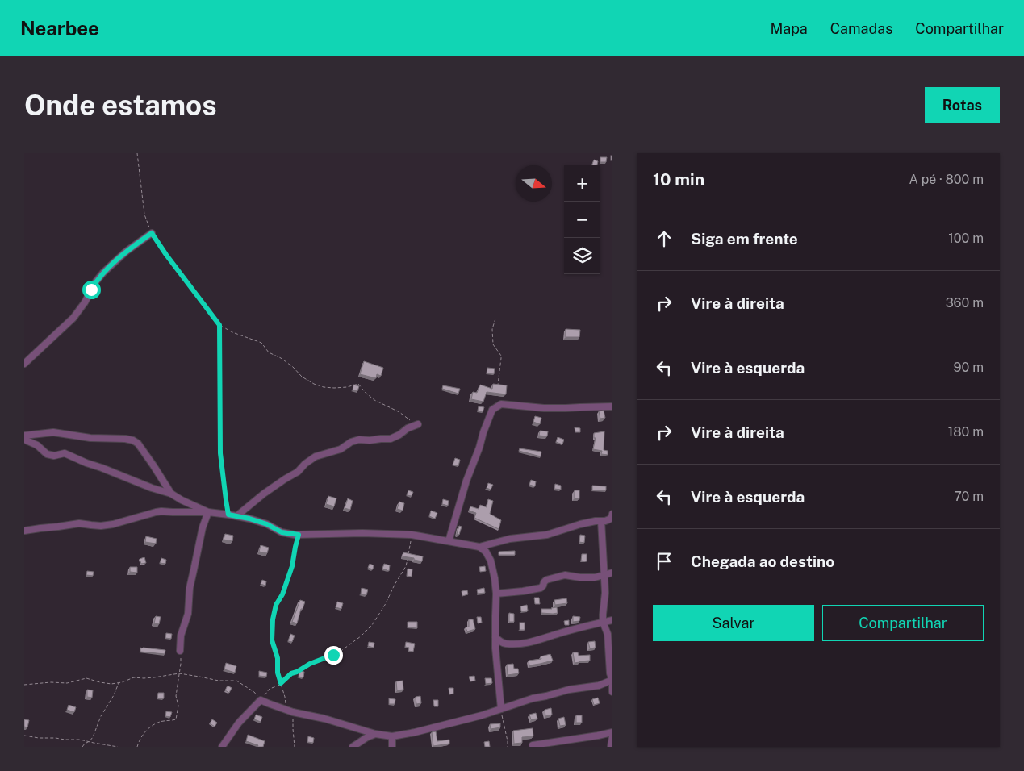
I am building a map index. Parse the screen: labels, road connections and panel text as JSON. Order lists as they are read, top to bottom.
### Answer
{
  "north": "right",
  "page": {
    "header": "Nearbee",
    "nav": ["Mapa", "Camadas", "Compartilhar"],
    "buttons": [
      "Rotas",
      ["Salvar", "Compartilhar"]
    ],
    "title": "Onde estamos",
    "heading": ["10 min", "A pé · 800 m"],
    "map_buttons": ["+", "−"],
    "list": [
      ["Siga em frente", "100 m"],
      ["Vire à direita", "360 m"],
      ["Vire à esquerda", "90 m"],
      ["Vire à direita", "180 m"],
      ["Vire à esquerda", "70 m"],
      "Chegada ao destino"
    ]
  }
}
